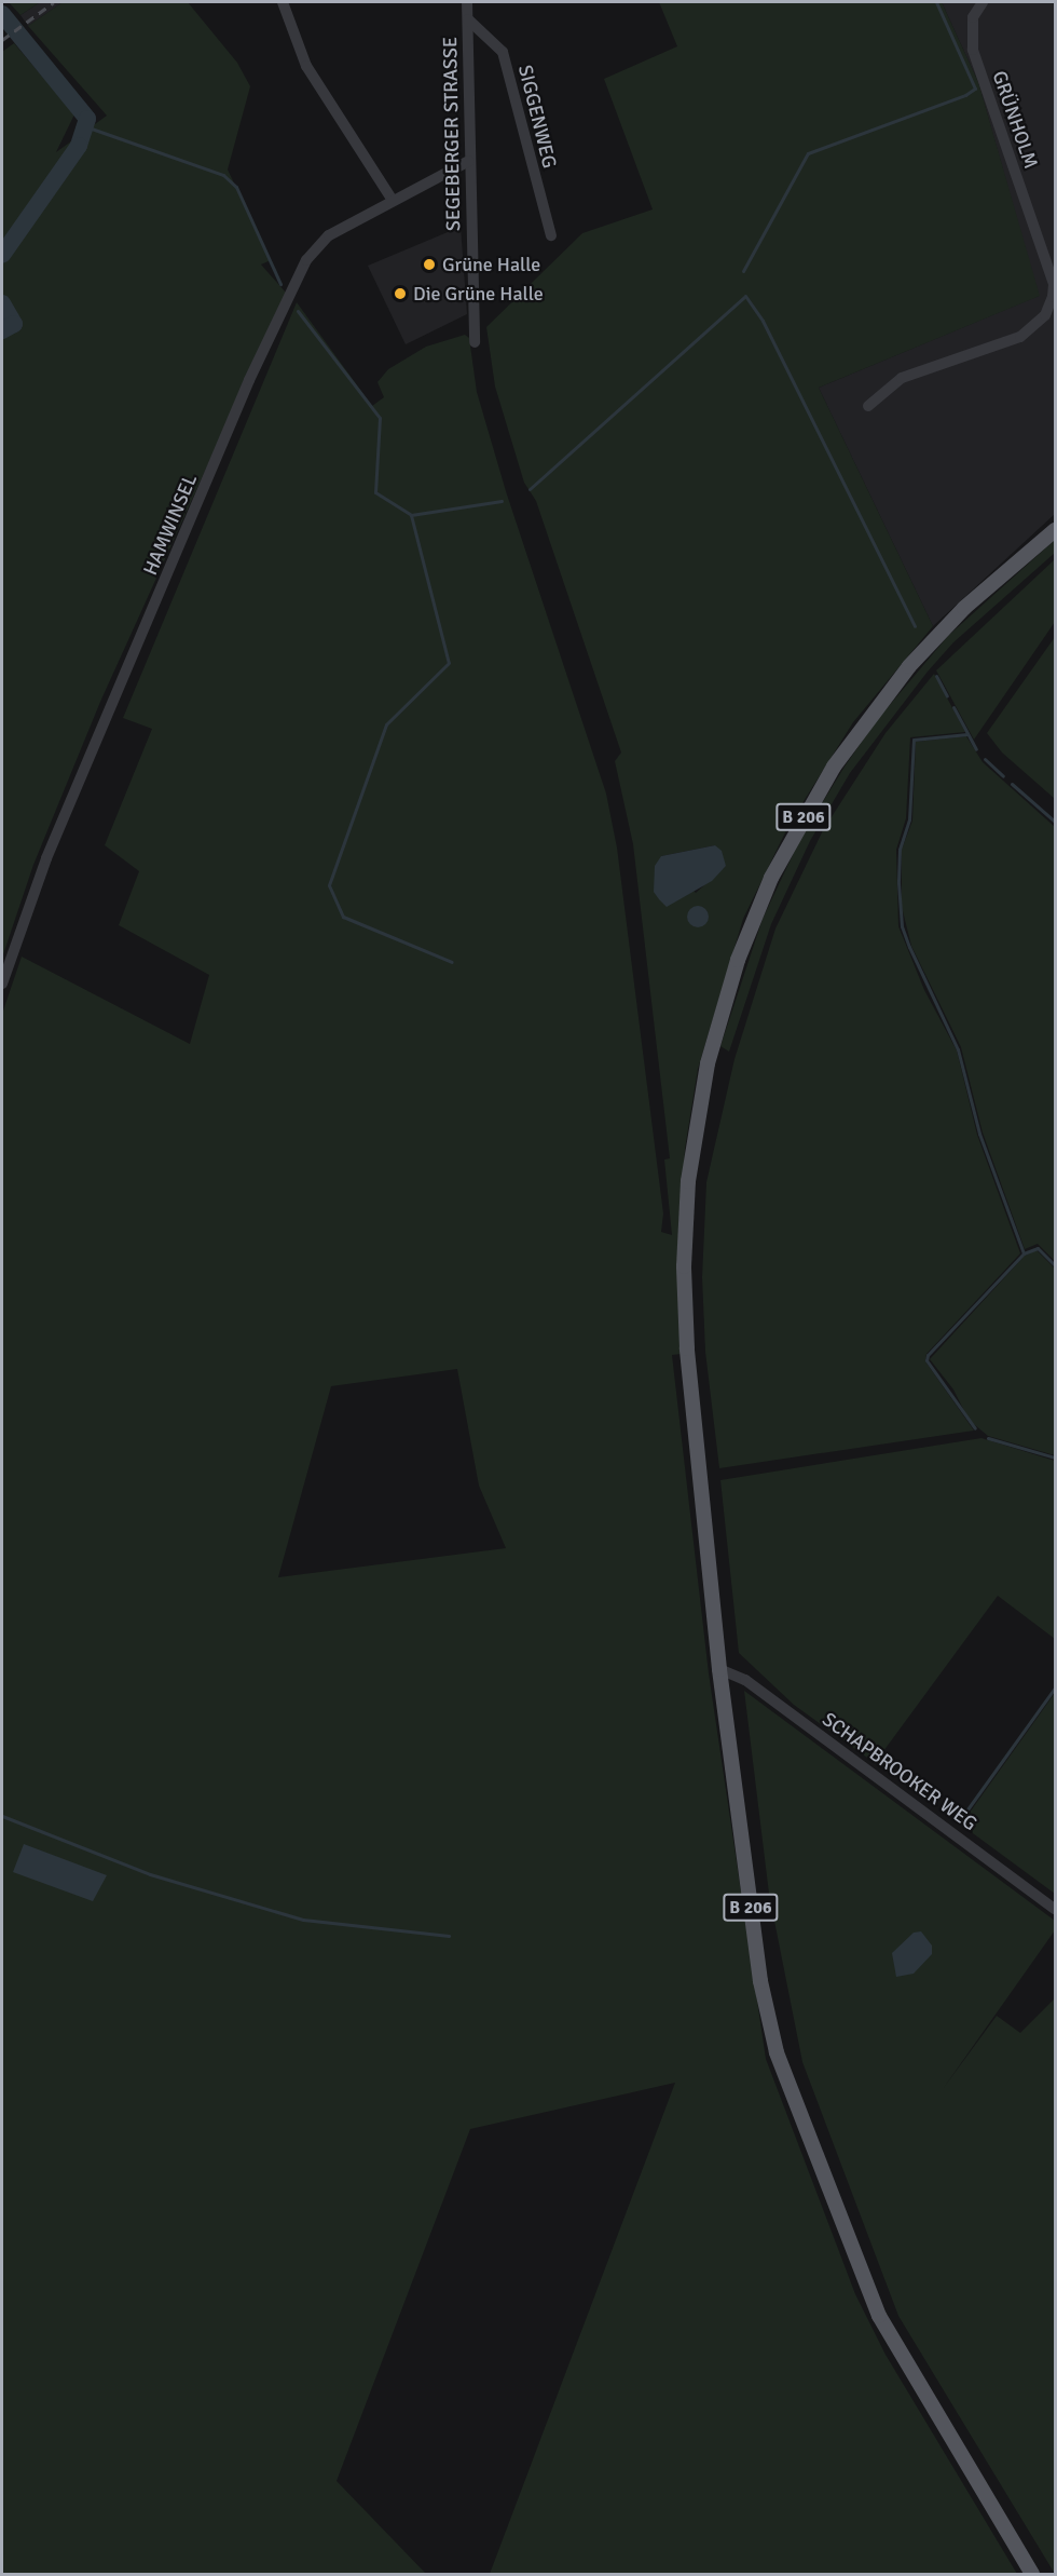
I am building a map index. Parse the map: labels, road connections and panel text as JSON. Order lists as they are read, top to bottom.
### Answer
{
  "streets": {
    "main road": ["B 206"],
    "street": [
      "SIGGENWEG",
      "GRÜNHOLM",
      "SEGEBERGER STRASSE",
      "HAMWINSEL",
      "SCHAPBROOKER WEG"
    ]
  },
  "crossings": [
    ["SIGGENWEG", "SEGEBERGER STRASSE"],
    ["SEGEBERGER STRASSE", "HAMWINSEL"],
    ["B 206", "SCHAPBROOKER WEG"]
  ],
  "places": ["Grüne Halle", "Die Grüne Halle"]
}
